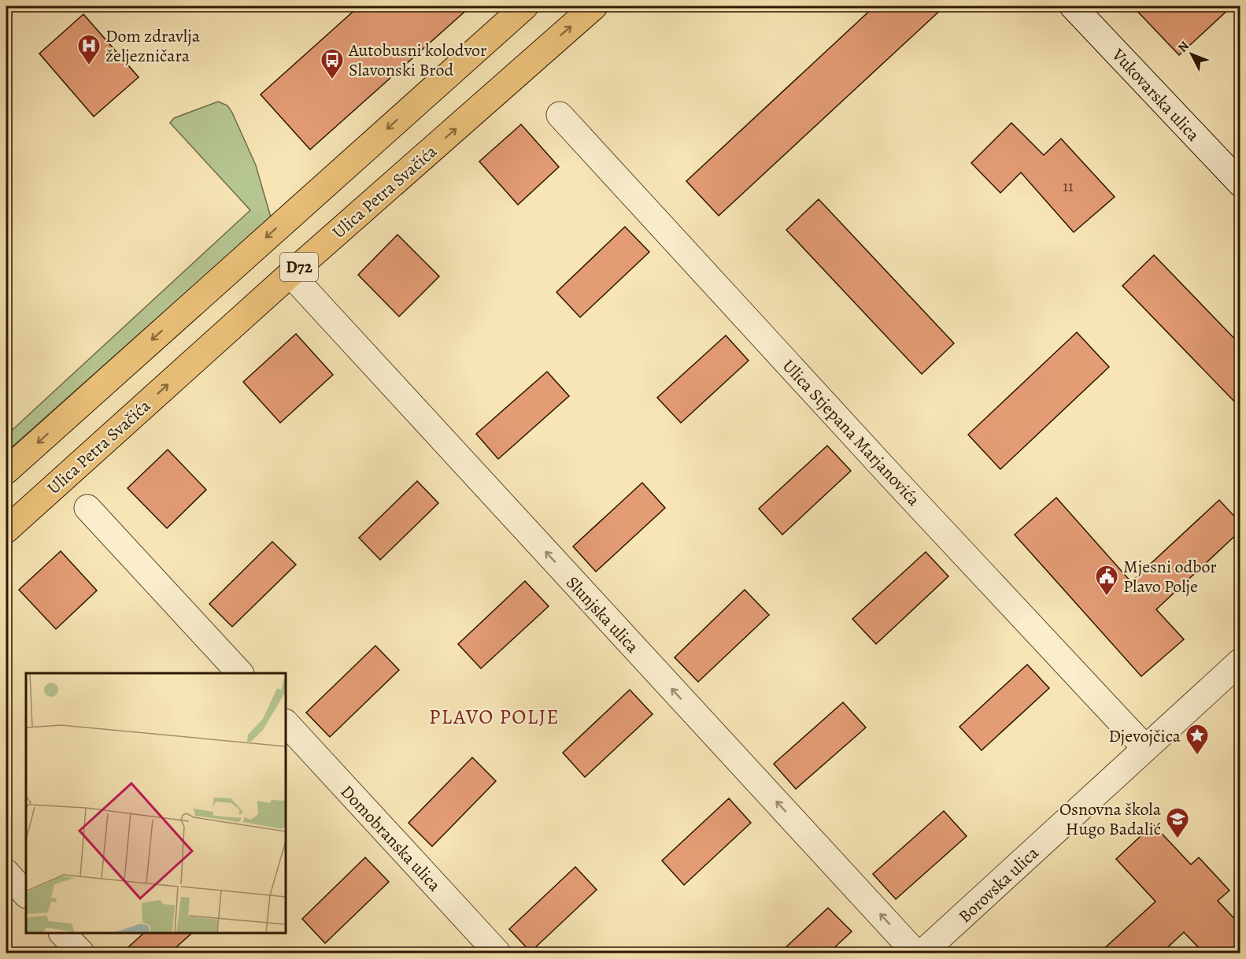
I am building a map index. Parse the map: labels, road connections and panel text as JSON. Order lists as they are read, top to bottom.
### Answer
{
  "streets": {
    "main road": ["Ulica Petra Svačića", "D72"],
    "street": [
      "Vukovarska ulica",
      "Ulica Stjepana Marjanovića",
      "Slunjska ulica",
      "Domobranska ulica",
      "Borovska ulica"
    ]
  },
  "crossings": [
    ["Ulica Petra Svačića", "Slunjska ulica"],
    ["Ulica Stjepana Marjanovića", "Borovska ulica"]
  ],
  "one_way": ["Slunjska ulica"],
  "districts": ["PLAVO POLJE"],
  "places": {
    "hospital": ["Dom zdravlja željezničara"],
    "bus stop": ["Autobusni kolodvor Slavonski Brod"],
    "public building": ["Mjesni odbor Plavo Polje"],
    "place": ["Djevojčica"],
    "school or university": ["Osnovna škola Hugo Badalić"]
  },
  "house_numbers": ["11"],
  "north": "top left"
}
